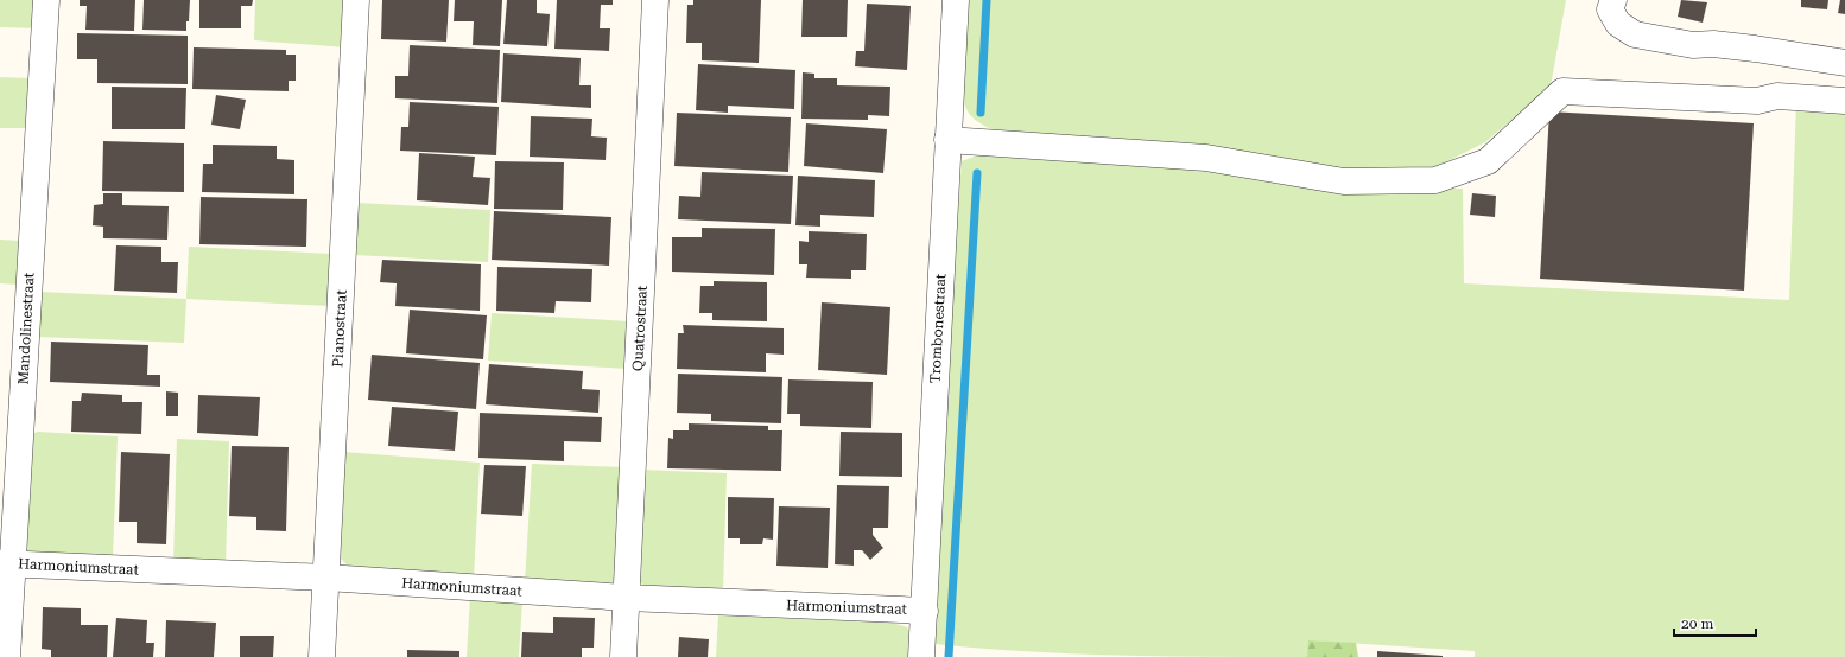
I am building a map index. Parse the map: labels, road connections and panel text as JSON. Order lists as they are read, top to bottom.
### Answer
{
  "streets": {
    "street": [
      "Mandolinestraat",
      "Pianostraat",
      "Quatrostraat",
      "Trombonestraat",
      "Harmoniumstraat"
    ]
  },
  "crossings": [
    ["Mandolinestraat", "Harmoniumstraat"],
    ["Pianostraat", "Harmoniumstraat"],
    ["Quatrostraat", "Harmoniumstraat"],
    ["Trombonestraat", "Harmoniumstraat"]
  ],
  "scale_bar": "20 m"
}
